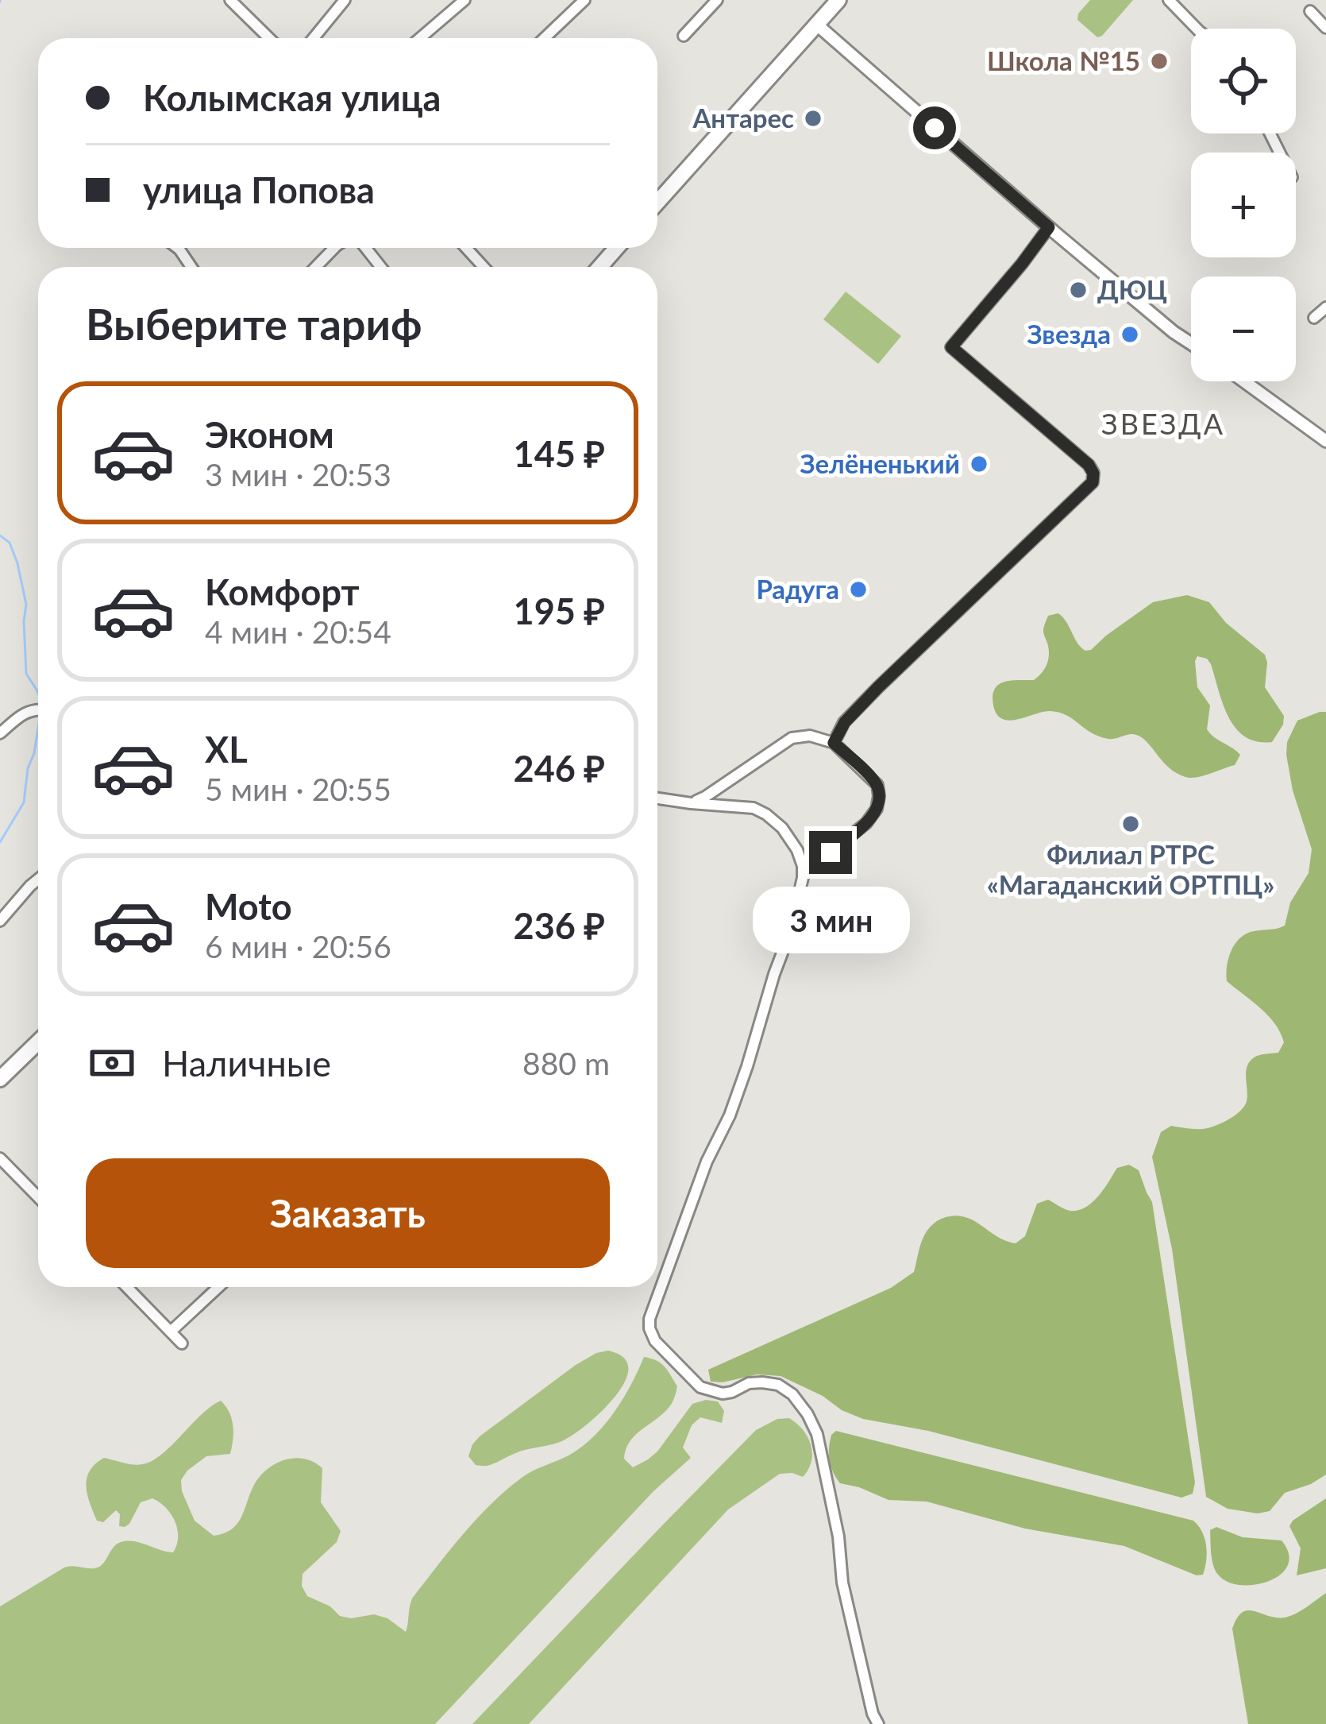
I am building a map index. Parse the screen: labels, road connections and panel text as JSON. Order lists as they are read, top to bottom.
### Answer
{
  "districts": ["ЗВЕЗДА"],
  "places": [
    "Школа №15",
    "Антарес",
    "ДЮЦ",
    "Звезда",
    "Зелёненький",
    "Радуга",
    "Филиал РТРС «Магаданский ОРТПЦ»"
  ],
  "page": {
    "map_buttons": ["+", "−"],
    "banner": ["Колымская улица", "улица Попова"],
    "heading": "Выберите тариф",
    "list": [
      {
        "name": "Эконом",
        "note": "3 мин · 20:53",
        "value": "145 ₽"
      },
      {
        "name": "Комфорт",
        "note": "4 мин · 20:54",
        "value": "195 ₽"
      },
      {
        "name": "XL",
        "note": "5 мин · 20:55",
        "value": "246 ₽"
      },
      {
        "name": "Moto",
        "note": "6 мин · 20:56",
        "value": "236 ₽"
      }
    ],
    "bubble": "3 мин",
    "pay": ["Наличные", "880 m"],
    "buttons": "Заказать"
  }
}
